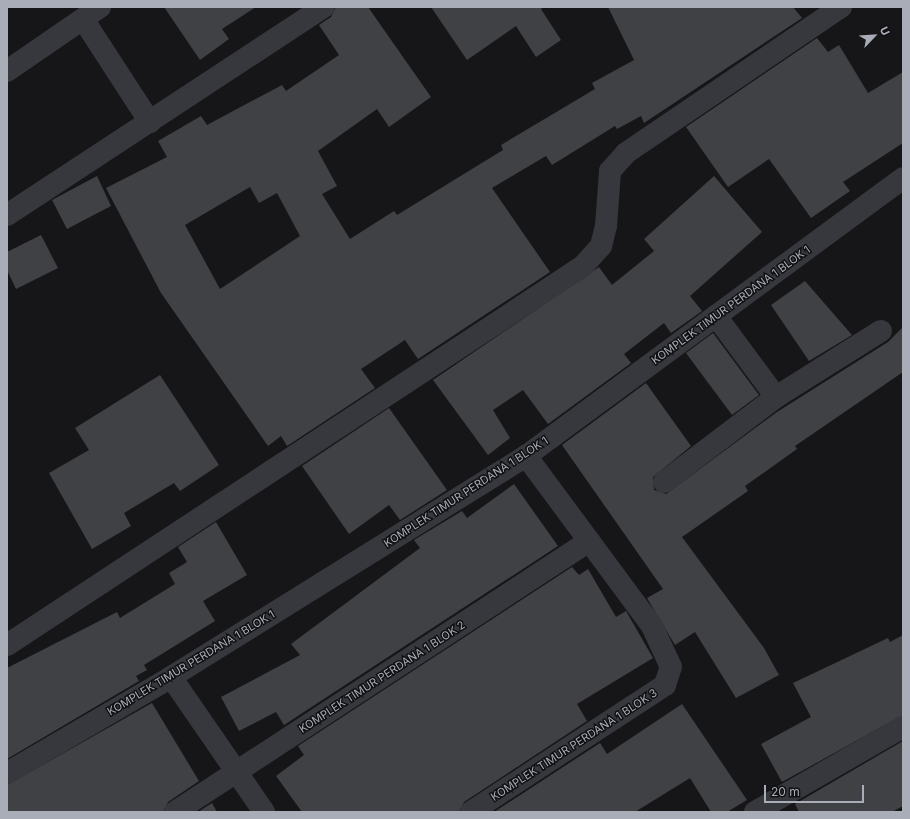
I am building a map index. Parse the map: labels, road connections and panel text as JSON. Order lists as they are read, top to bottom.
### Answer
{
  "streets": {
    "street": ["KOMPLEK TIMUR PERDANA 1 BLOK 1", "KOMPLEK TIMUR PERDANA 1 BLOK 2", "KOMPLEK TIMUR PERDANA 1 BLOK 3"]
  },
  "crossings": [
    ["KOMPLEK TIMUR PERDANA 1 BLOK 1", "KOMPLEK TIMUR PERDANA 1 BLOK 3"],
    ["KOMPLEK TIMUR PERDANA 1 BLOK 2", "KOMPLEK TIMUR PERDANA 1 BLOK 3"]
  ],
  "scale_bar": "20 m",
  "north": "top right"
}
